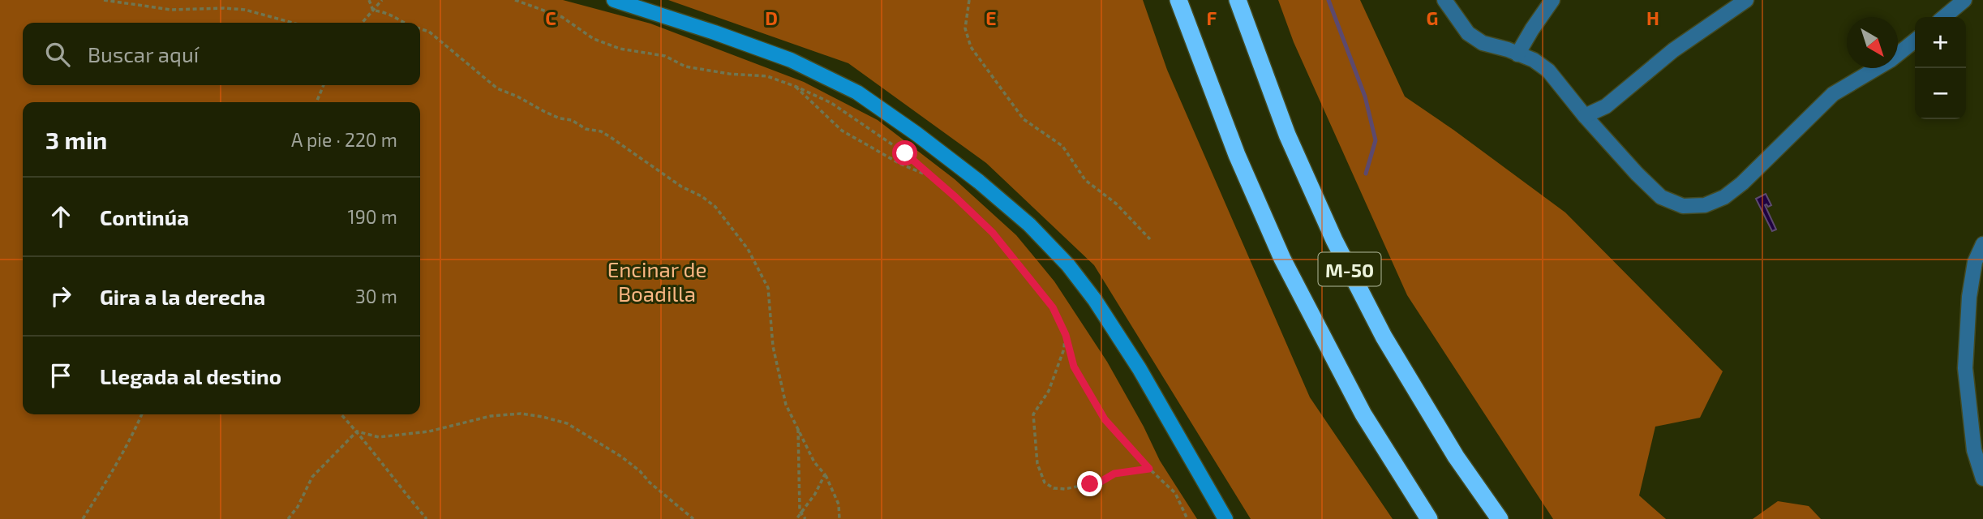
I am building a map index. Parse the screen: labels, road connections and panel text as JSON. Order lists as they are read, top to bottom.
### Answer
{
  "streets": {
    "highway": ["M-50"]
  },
  "parks": ["Encinar de Boadilla"],
  "north": "bottom right",
  "page": {
    "map_buttons": ["+", "−"],
    "search": "Buscar aquí",
    "heading": ["3 min", "A pie · 220 m"],
    "list": [
      ["Continúa", "190 m"],
      ["Gira a la derecha", "30 m"],
      "Llegada al destino"
    ]
  },
  "grid": {
    "columns": [
      "C",
      "D",
      "E",
      "F",
      "G",
      "H"
    ]
  }
}
